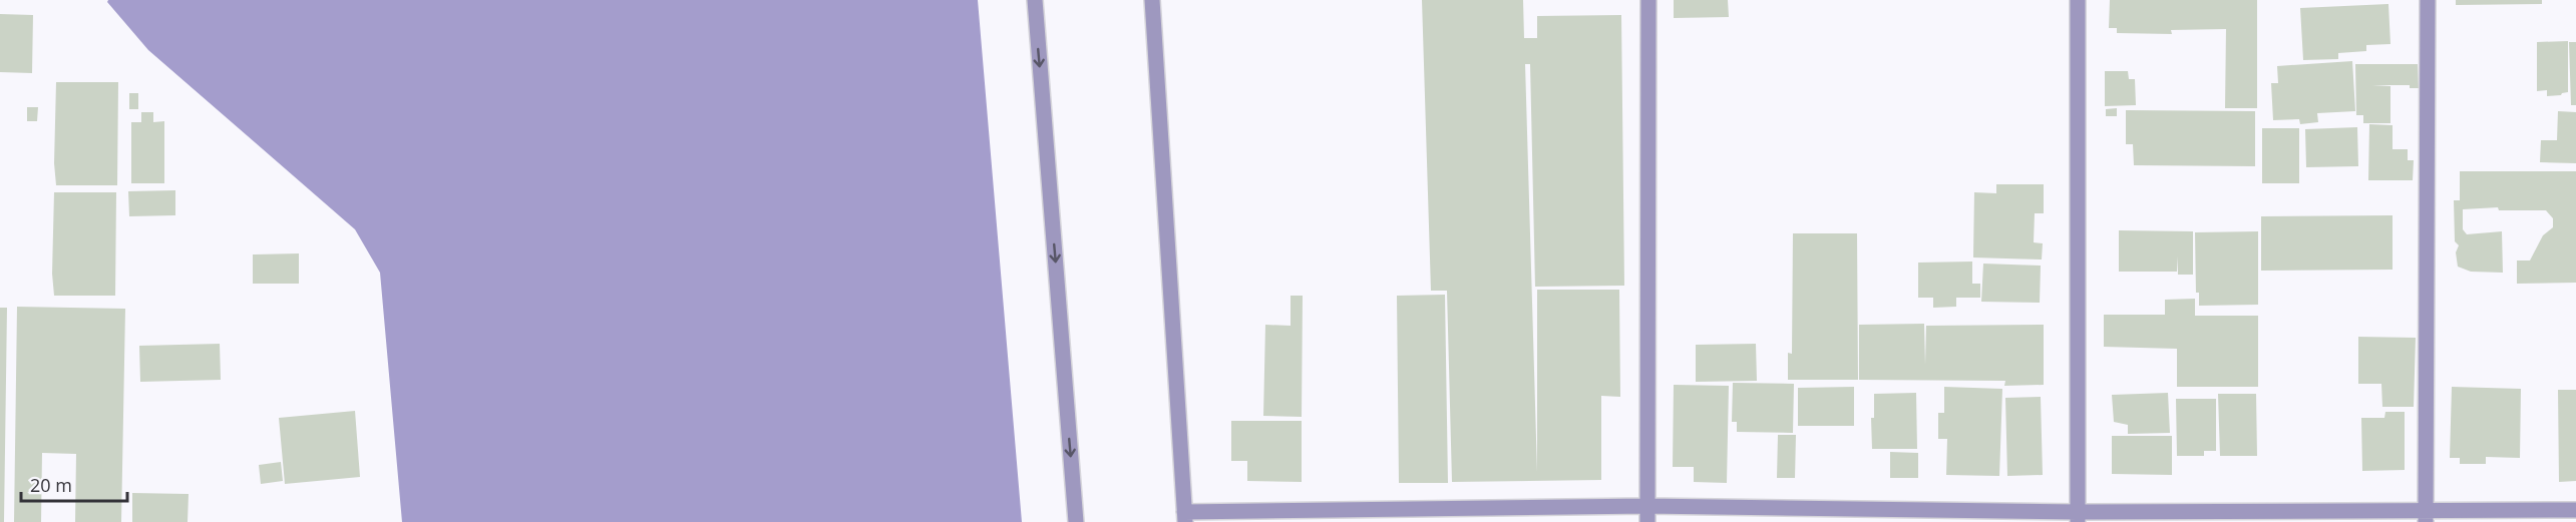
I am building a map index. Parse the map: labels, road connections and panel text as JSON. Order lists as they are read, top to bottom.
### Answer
{
  "scale_bar": "20 m"
}
